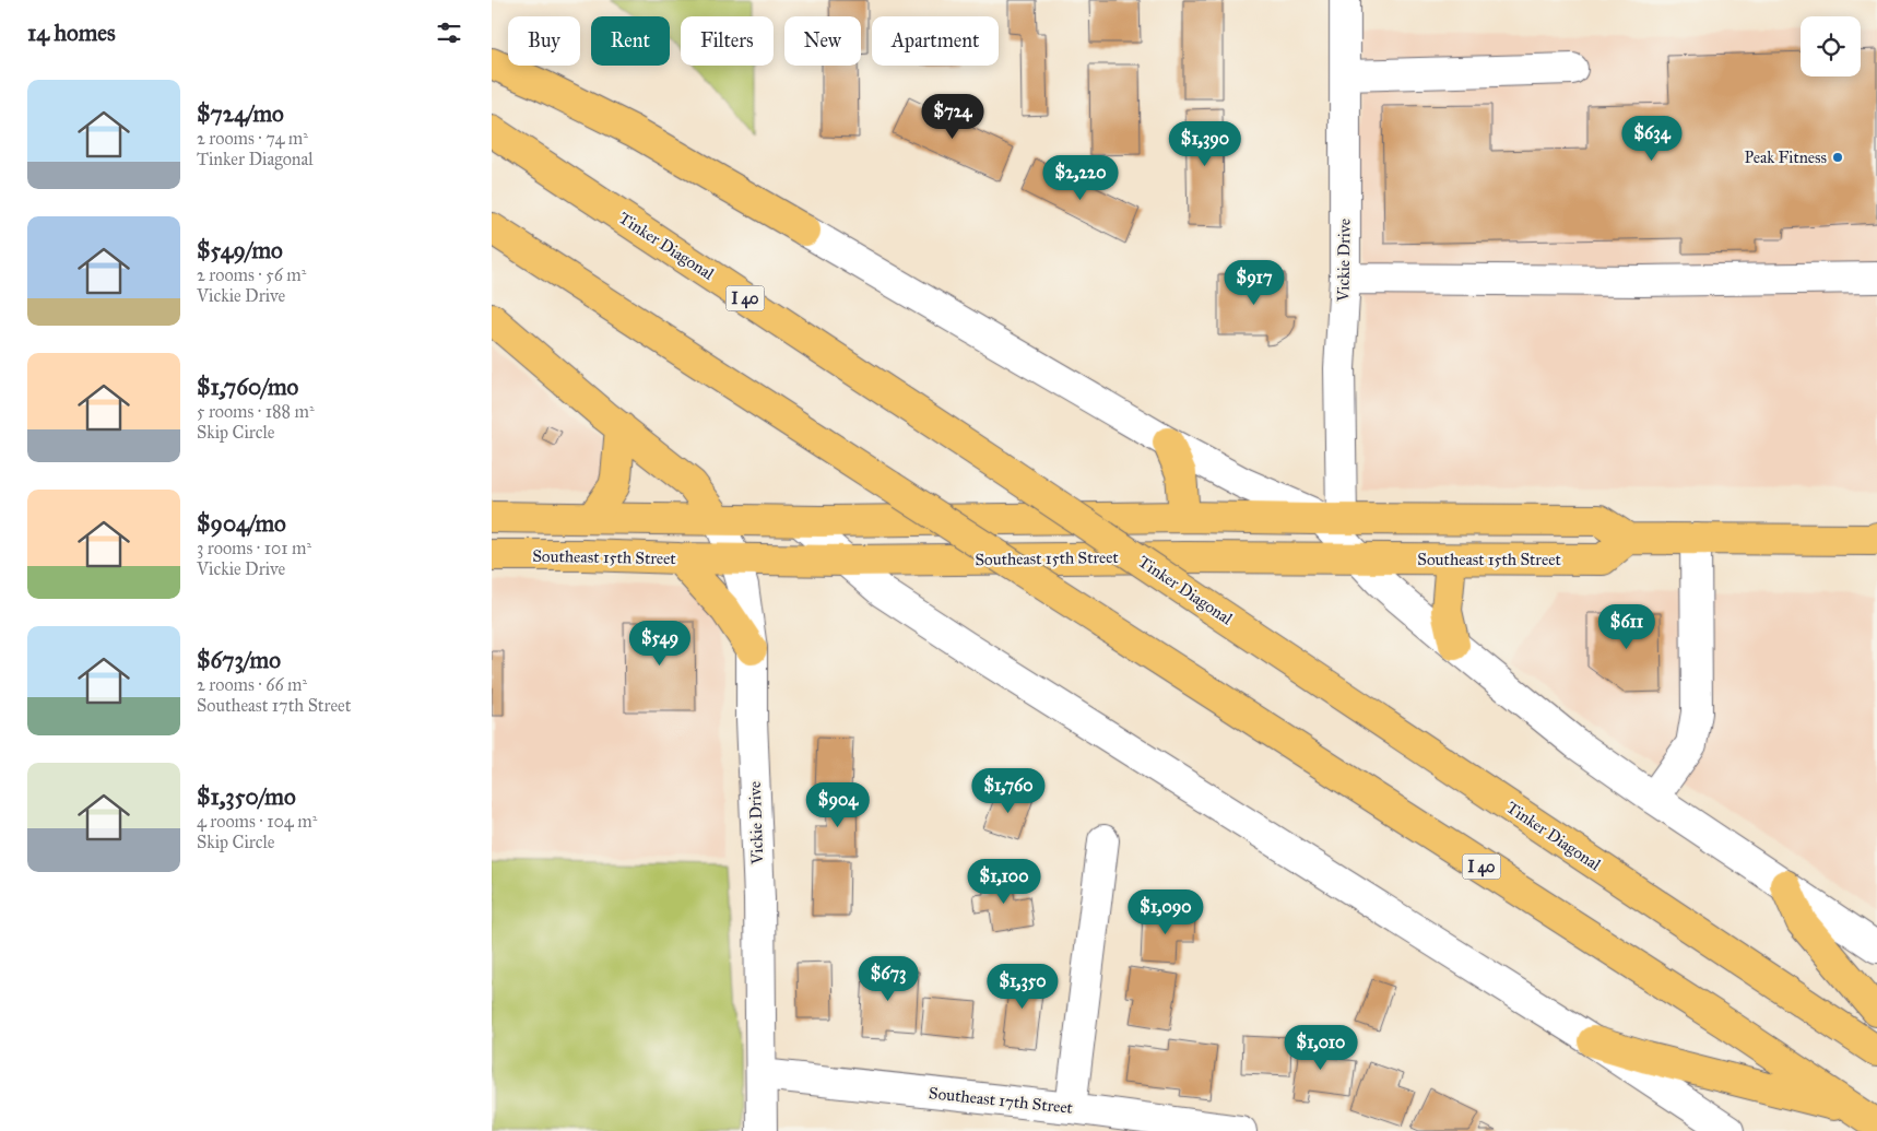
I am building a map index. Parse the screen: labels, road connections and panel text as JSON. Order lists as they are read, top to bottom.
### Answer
{
  "streets": {
    "main road": ["Tinker Diagonal", "I 40", "Southeast 15th Street"],
    "street": ["Vickie Drive", "Southeast 17th Street"]
  },
  "crossings": [
    ["Vickie Drive", "Southeast 15th Street"],
    ["Vickie Drive", "Southeast 17th Street"]
  ],
  "places": ["Peak Fitness"],
  "page": {
    "heading": "14 homes",
    "chip": [
      "Buy",
      "Rent",
      "Filters",
      "New",
      "Apartment"
    ],
    "list": [
      {
        "name": "$724/mo",
        "note": "2 rooms · 74 m² · Tinker Diagonal"
      },
      {
        "name": "$549/mo",
        "note": "2 rooms · 56 m² · Vickie Drive"
      },
      {
        "name": "$1,760/mo",
        "note": "5 rooms · 188 m² · Skip Circle"
      },
      {
        "name": "$904/mo",
        "note": "3 rooms · 101 m² · Vickie Drive"
      },
      {
        "name": "$673/mo",
        "note": "2 rooms · 66 m² · Southeast 17th Street"
      },
      {
        "name": "$1,350/mo",
        "note": "4 rooms · 104 m² · Skip Circle"
      }
    ],
    "price": [
      "$724",
      "$634",
      "$1,390",
      "$2,220",
      "$917",
      "$611",
      "$549",
      "$1,760",
      "$904",
      "$1,100",
      "$1,090",
      "$673",
      "$1,350",
      "$1,010"
    ]
  }
}
